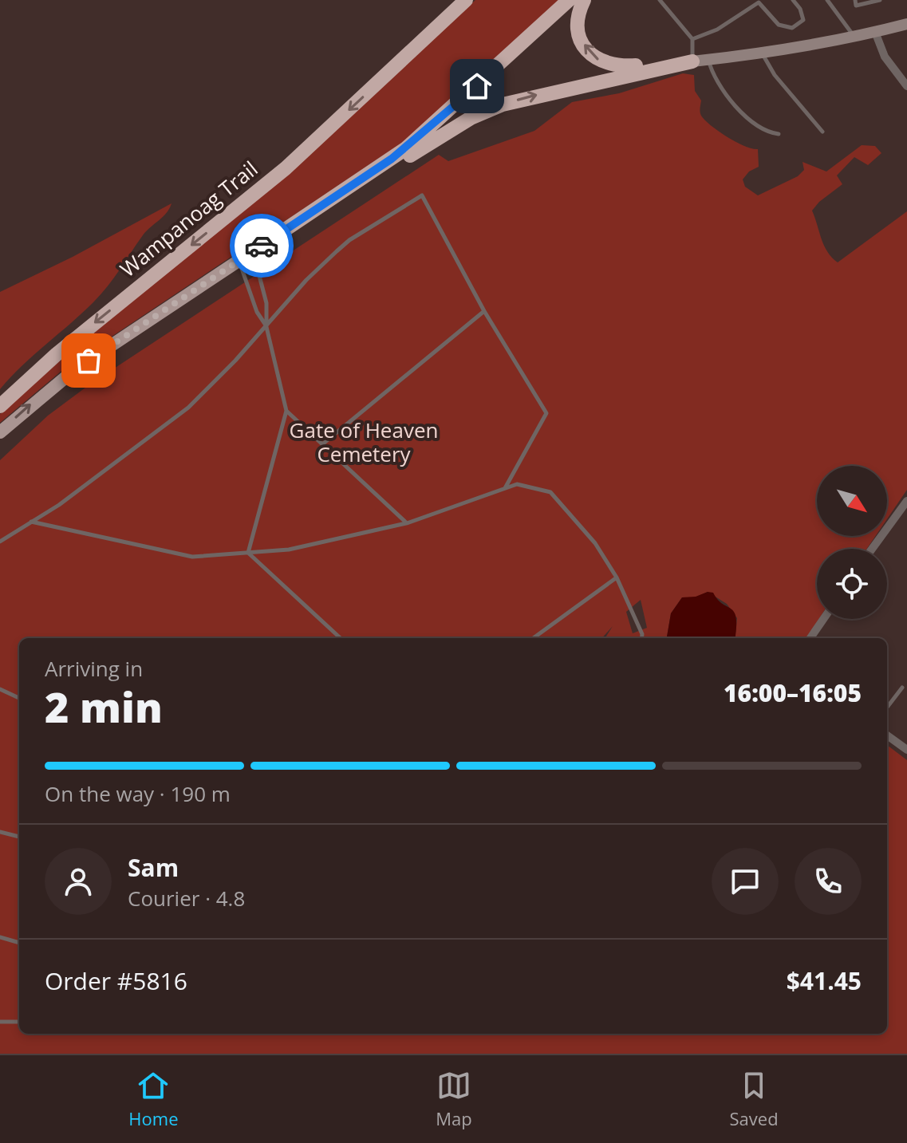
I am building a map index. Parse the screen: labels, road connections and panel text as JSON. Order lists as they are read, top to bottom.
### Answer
{
  "streets": {
    "highway": ["Wampanoag Trail"]
  },
  "parks": ["Gate of Heaven Cemetery"],
  "north": "bottom right",
  "page": {
    "heading": ["2 min", "Arriving in", "16:00–16:05"],
    "panel": [
      "Sam",
      "Courier · 4.8",
      "Order #5816",
      "$41.45"
    ],
    "bar": "On the way · 190 m",
    "tabs": ["Home", "Map", "Saved"]
  }
}
